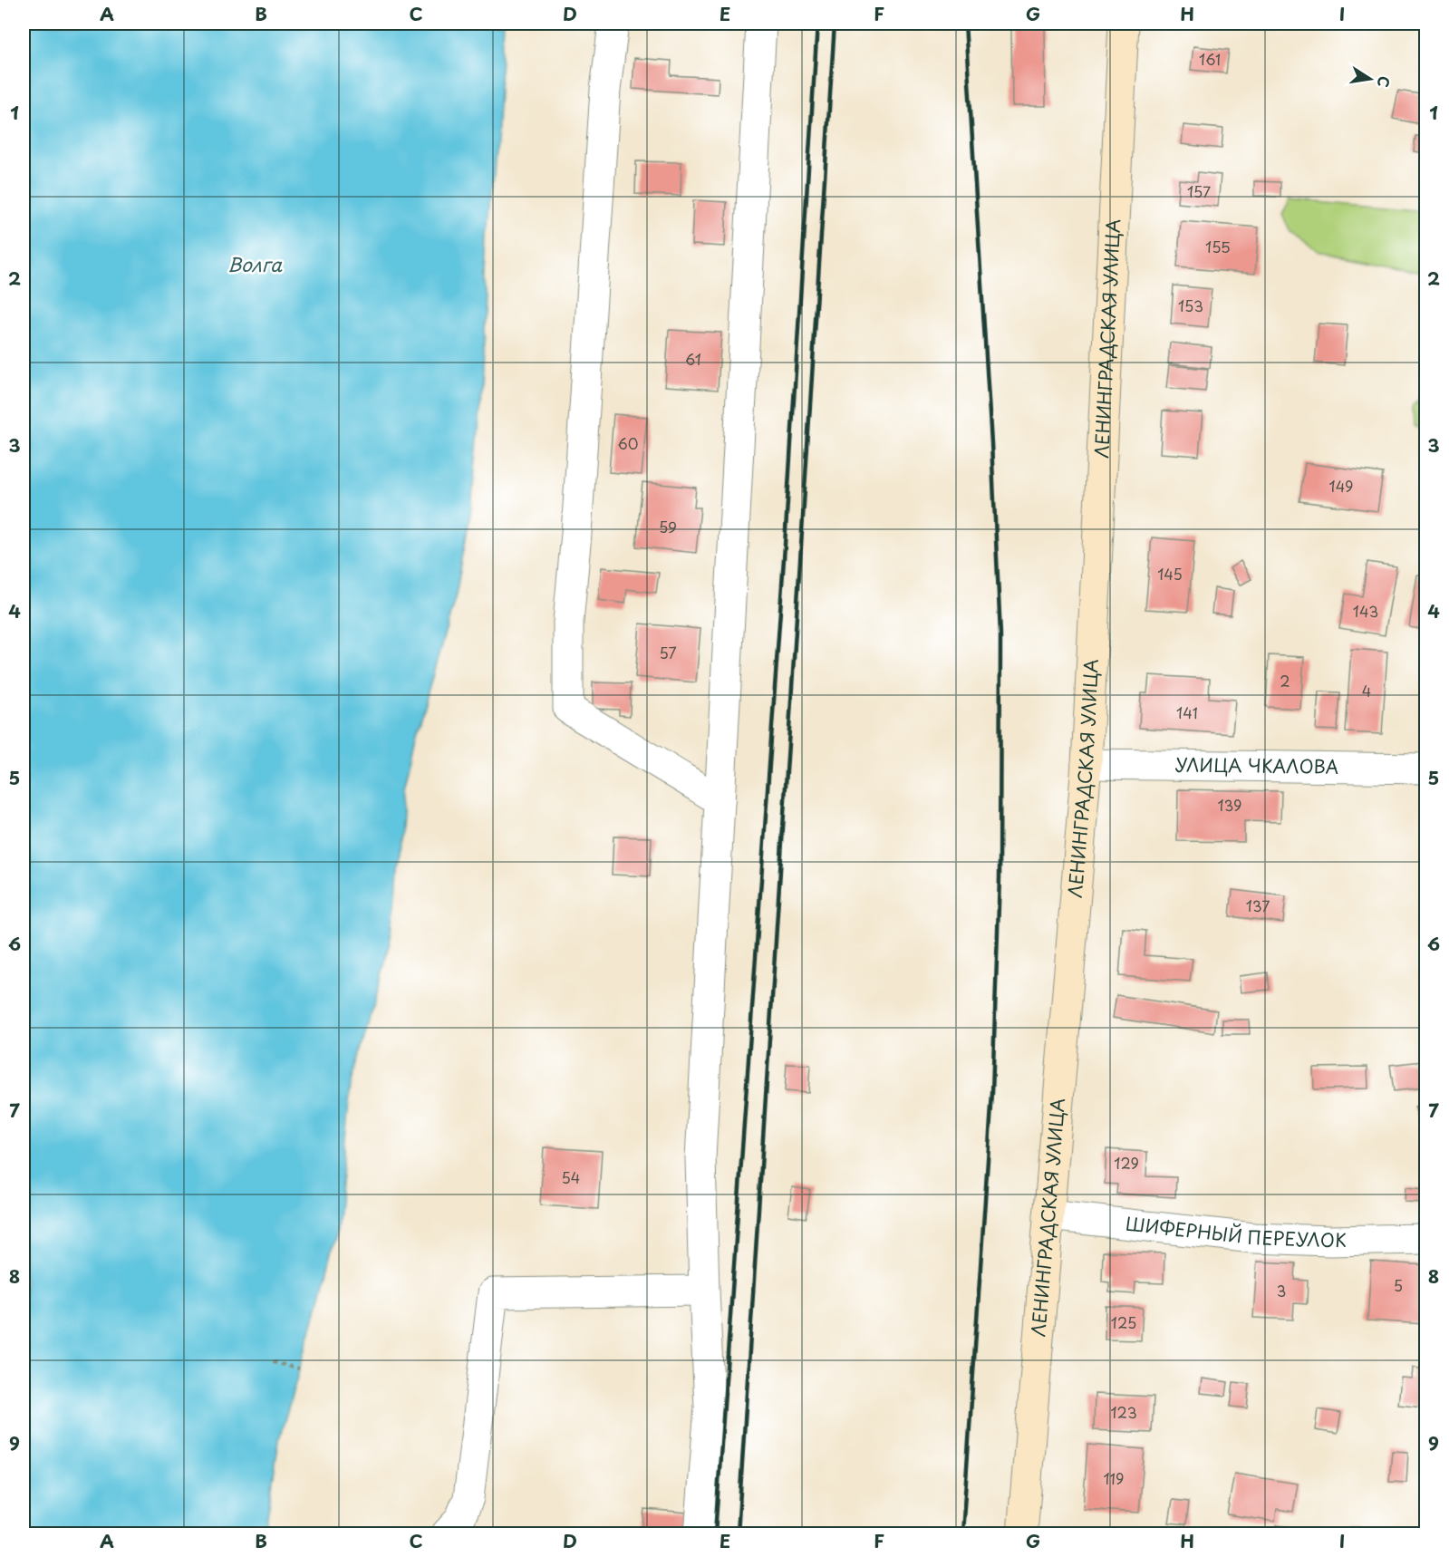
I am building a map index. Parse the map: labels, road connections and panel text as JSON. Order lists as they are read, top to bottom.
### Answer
{
  "streets": {
    "main road": ["ЛЕНИНГРАДСКАЯ УЛИЦА"],
    "street": ["УЛИЦА ЧКАЛОВА", "ШИФЕРНЫЙ ПЕРЕУЛОК"]
  },
  "crossings": [
    ["ЛЕНИНГРАДСКАЯ УЛИЦА", "УЛИЦА ЧКАЛОВА"],
    ["ЛЕНИНГРАДСКАЯ УЛИЦА", "ШИФЕРНЫЙ ПЕРЕУЛОК"]
  ],
  "water": ["Волга"],
  "house_numbers": [
    "161",
    "157",
    "155",
    "153",
    "61",
    "60",
    "149",
    "59",
    "145",
    "143",
    "57",
    "2",
    "4",
    "141",
    "139",
    "137",
    "129",
    "54",
    "5",
    "3",
    "125",
    "123",
    "119"
  ],
  "north": "right",
  "grid": {
    "columns": [
      "A",
      "B",
      "C",
      "D",
      "E",
      "F",
      "G",
      "H",
      "I"
    ],
    "rows": [
      "1",
      "2",
      "3",
      "4",
      "5",
      "6",
      "7",
      "8",
      "9"
    ]
  }
}
